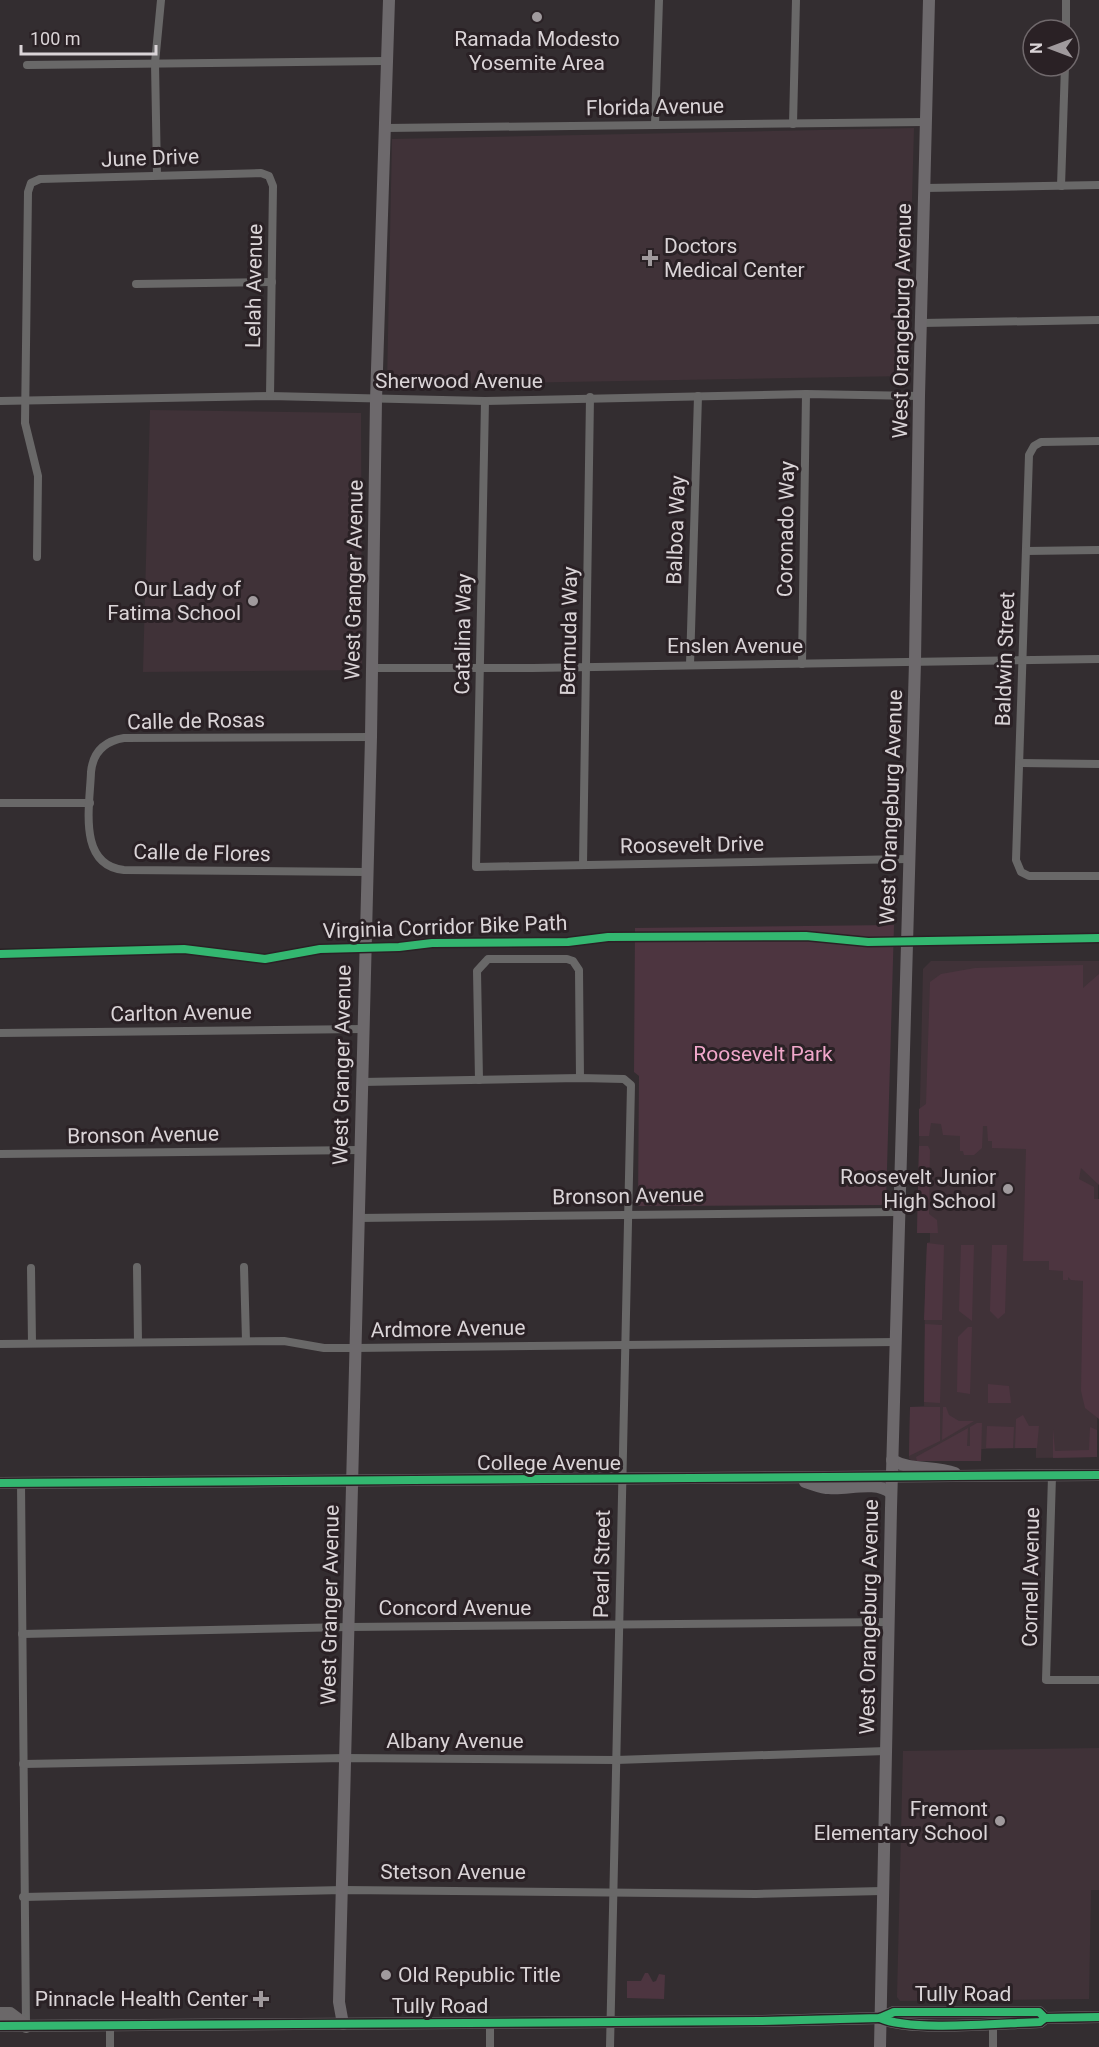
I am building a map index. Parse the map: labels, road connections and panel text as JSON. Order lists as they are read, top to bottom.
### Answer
{
  "streets": {
    "street": [
      "Florida Avenue",
      "June Drive",
      "Lelah Avenue",
      "West Orangeburg Avenue",
      "Sherwood Avenue",
      "Coronado Way",
      "Balboa Way",
      "West Granger Avenue",
      "Bermuda Way",
      "Catalina Way",
      "Enslen Avenue",
      "Baldwin Street",
      "Calle de Rosas",
      "Roosevelt Drive",
      "Calle de Flores",
      "Carlton Avenue",
      "Bronson Avenue",
      "Ardmore Avenue",
      "College Avenue",
      "Pearl Street",
      "Cornell Avenue",
      "Concord Avenue",
      "Albany Avenue",
      "Stetson Avenue",
      "Tully Road"
    ],
    "cycle path": ["Virginia Corridor Bike Path"]
  },
  "crossings": [
    ["Florida Avenue", "West Orangeburg Avenue"],
    ["Florida Avenue", "West Granger Avenue"],
    ["June Drive", "Lelah Avenue"],
    ["June Drive", "Sherwood Avenue"],
    ["Lelah Avenue", "Sherwood Avenue"],
    ["West Orangeburg Avenue", "Sherwood Avenue"],
    ["West Orangeburg Avenue", "Enslen Avenue"],
    ["West Orangeburg Avenue", "Roosevelt Drive"],
    ["West Orangeburg Avenue", "Bronson Avenue"],
    ["West Orangeburg Avenue", "Ardmore Avenue"],
    ["West Orangeburg Avenue", "College Avenue"],
    ["West Orangeburg Avenue", "Concord Avenue"],
    ["West Orangeburg Avenue", "Albany Avenue"],
    ["West Orangeburg Avenue", "Stetson Avenue"],
    ["West Orangeburg Avenue", "Tully Road"],
    ["Sherwood Avenue", "Coronado Way"],
    ["Sherwood Avenue", "Balboa Way"],
    ["Sherwood Avenue", "West Granger Avenue"],
    ["Sherwood Avenue", "Bermuda Way"],
    ["Sherwood Avenue", "Catalina Way"],
    ["Coronado Way", "Enslen Avenue"],
    ["Balboa Way", "Enslen Avenue"],
    ["West Granger Avenue", "Enslen Avenue"],
    ["West Granger Avenue", "Calle de Rosas"],
    ["West Granger Avenue", "Calle de Flores"],
    ["West Granger Avenue", "Carlton Avenue"],
    ["West Granger Avenue", "Bronson Avenue"],
    ["West Granger Avenue", "Ardmore Avenue"],
    ["West Granger Avenue", "College Avenue"],
    ["West Granger Avenue", "Concord Avenue"],
    ["West Granger Avenue", "Albany Avenue"],
    ["West Granger Avenue", "Stetson Avenue"],
    ["West Granger Avenue", "Tully Road"],
    ["Bermuda Way", "Enslen Avenue"],
    ["Bermuda Way", "Roosevelt Drive"],
    ["Catalina Way", "Enslen Avenue"],
    ["Catalina Way", "Roosevelt Drive"],
    ["Enslen Avenue", "Baldwin Street"],
    ["Calle de Rosas", "Calle de Flores"],
    ["Bronson Avenue", "Pearl Street"],
    ["Ardmore Avenue", "Pearl Street"],
    ["College Avenue", "Pearl Street"],
    ["College Avenue", "Cornell Avenue"],
    ["Pearl Street", "Concord Avenue"],
    ["Pearl Street", "Albany Avenue"],
    ["Pearl Street", "Stetson Avenue"],
    ["Pearl Street", "Tully Road"]
  ],
  "parks": ["Roosevelt Park"],
  "places": {
    "other": [
      "Ramada Modesto Yosemite Area",
      "Our Lady of Fatima School",
      "Roosevelt Junior High School",
      "Fremont Elementary School",
      "Old Republic Title"
    ],
    "health": ["Doctors Medical Center", "Pinnacle Health Center"]
  },
  "scale_bar": "100 m",
  "north": "left"
}
